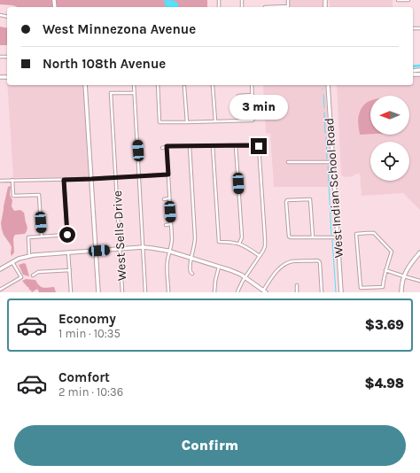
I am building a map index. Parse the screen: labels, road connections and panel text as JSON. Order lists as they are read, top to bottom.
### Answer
{
  "streets": {
    "street": ["West Indian School Road", "West Sells Drive"]
  },
  "north": "left",
  "page": {
    "banner": ["West Minnezona Avenue", "North 108th Avenue"],
    "bubble": "3 min",
    "list": [
      {
        "name": "Economy",
        "note": "1 min · 10:35",
        "value": "$3.69"
      },
      {
        "name": "Comfort",
        "note": "2 min · 10:36",
        "value": "$4.98"
      }
    ],
    "buttons": "Confirm"
  }
}
